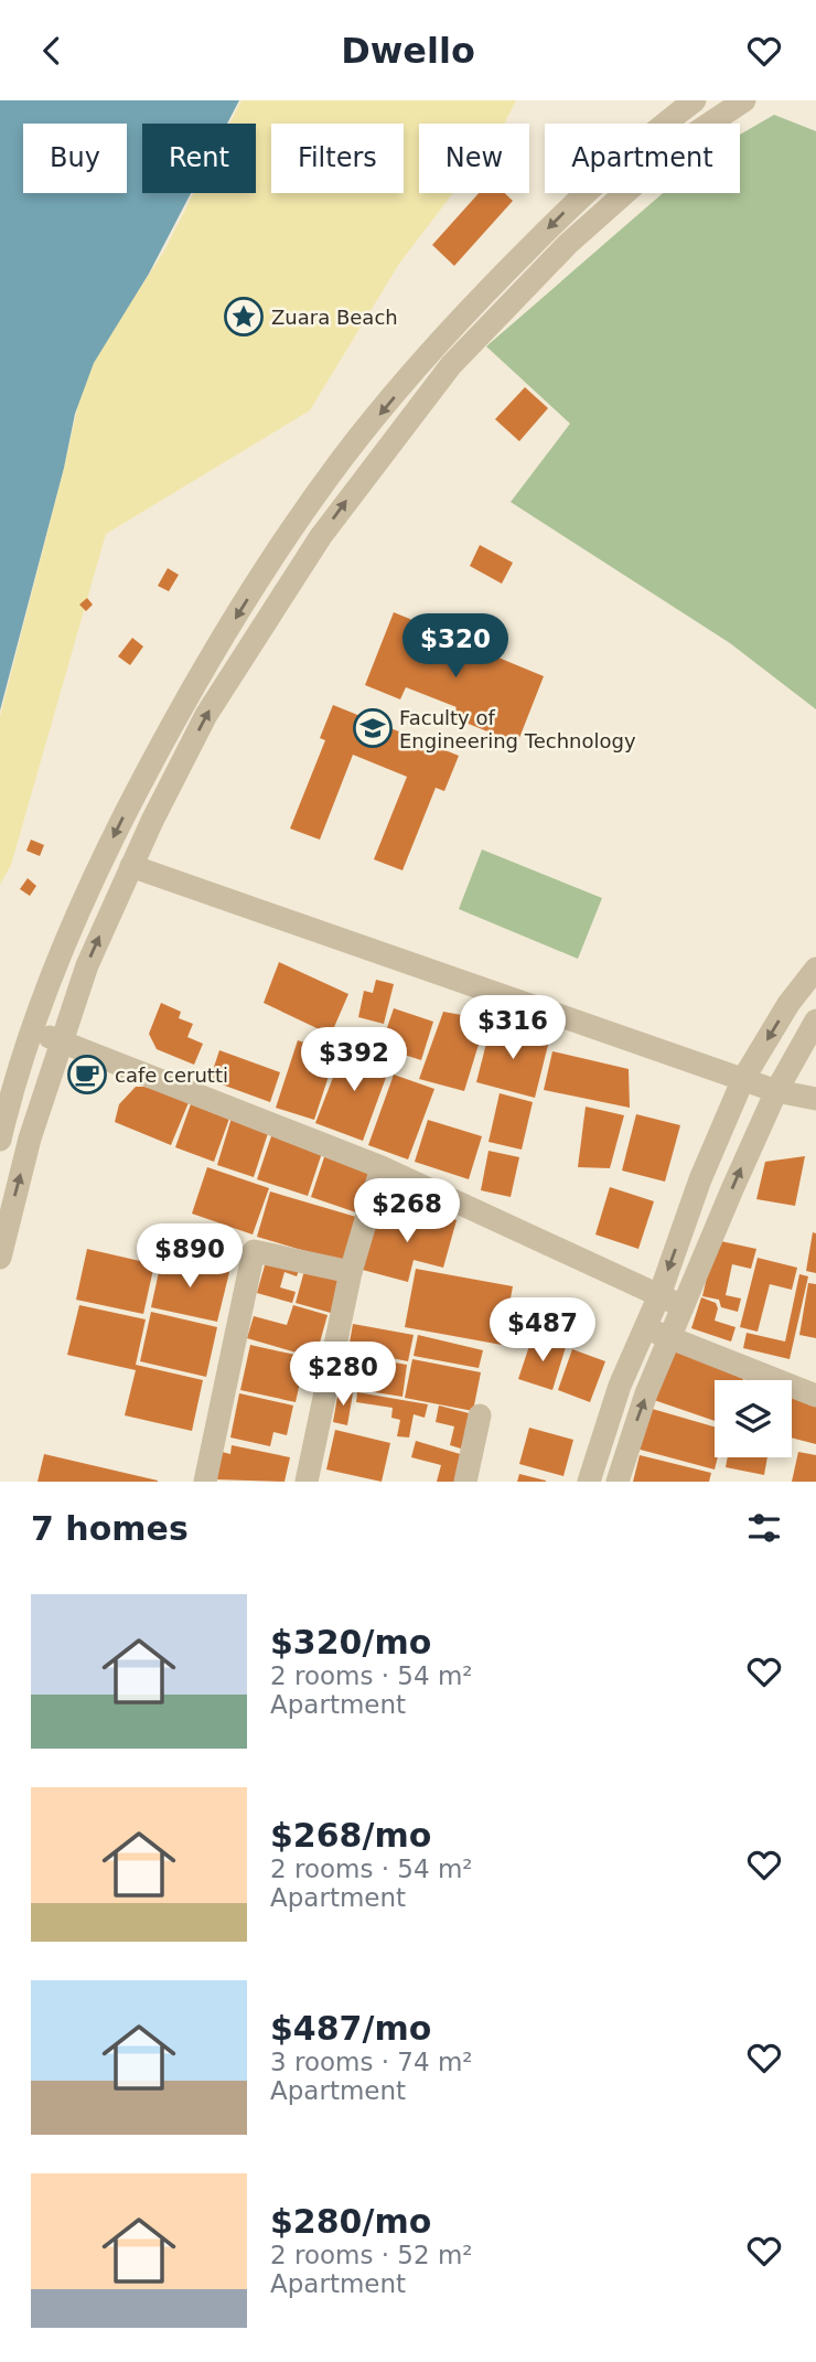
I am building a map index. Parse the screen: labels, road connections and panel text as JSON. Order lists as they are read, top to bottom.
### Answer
{
  "places": {
    "place": ["Zuara Beach"],
    "school or university": ["Faculty of Engineering Technology"],
    "cafe": ["cafe cerutti"]
  },
  "page": {
    "header": "Dwello",
    "chip": [
      "Buy",
      "Rent",
      "Filters",
      "New",
      "Apartment"
    ],
    "price": [
      "$320",
      "$316",
      "$392",
      "$268",
      "$890",
      "$487",
      "$280"
    ],
    "heading": "7 homes",
    "list": [
      {
        "name": "$320/mo",
        "note": "2 rooms · 54 m² · Apartment"
      },
      {
        "name": "$268/mo",
        "note": "2 rooms · 54 m² · Apartment"
      },
      {
        "name": "$487/mo",
        "note": "3 rooms · 74 m² · Apartment"
      },
      {
        "name": "$280/mo",
        "note": "2 rooms · 52 m² · Apartment"
      }
    ]
  }
}
